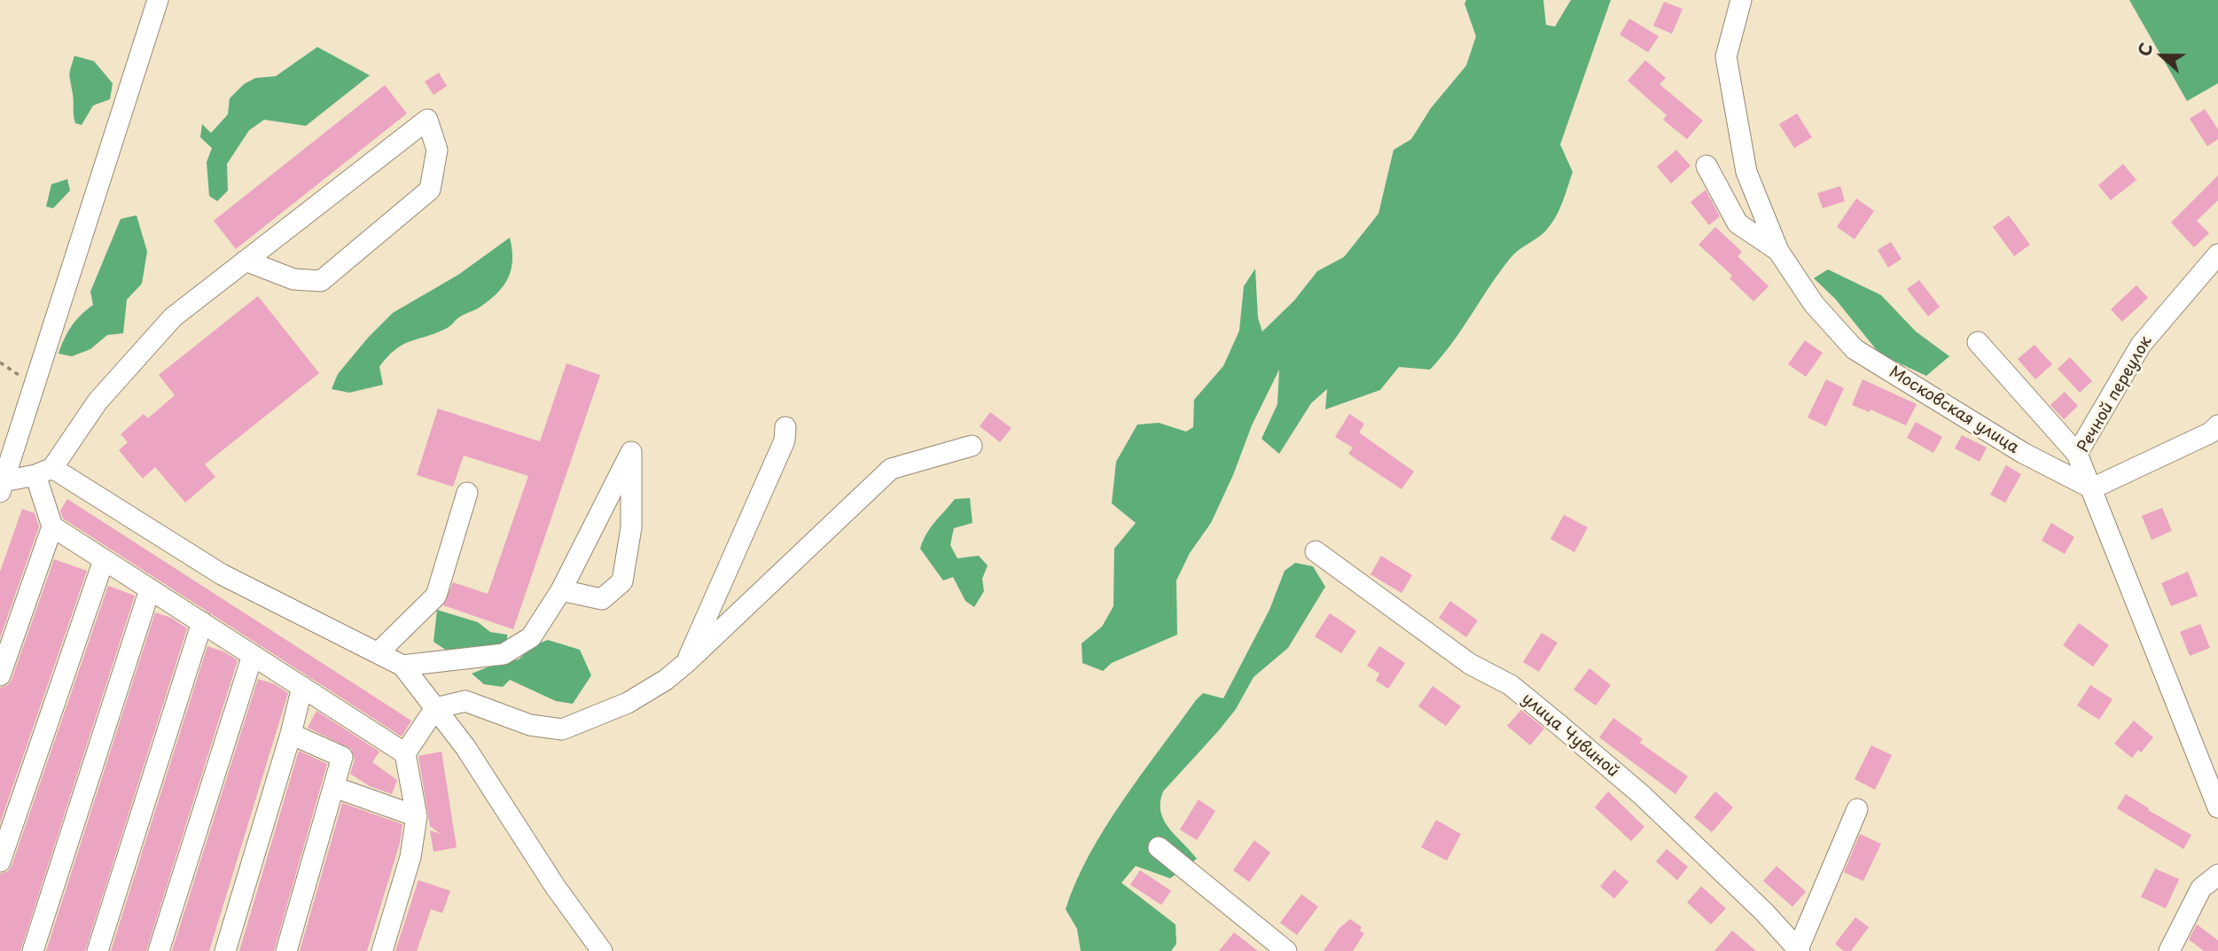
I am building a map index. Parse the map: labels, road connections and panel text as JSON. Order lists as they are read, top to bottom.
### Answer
{
  "streets": {
    "street": ["Речной переулок", "Московская улица", "улица Чувиной"]
  },
  "crossings": [
    ["Речной переулок", "Московская улица"]
  ],
  "north": "left"
}
